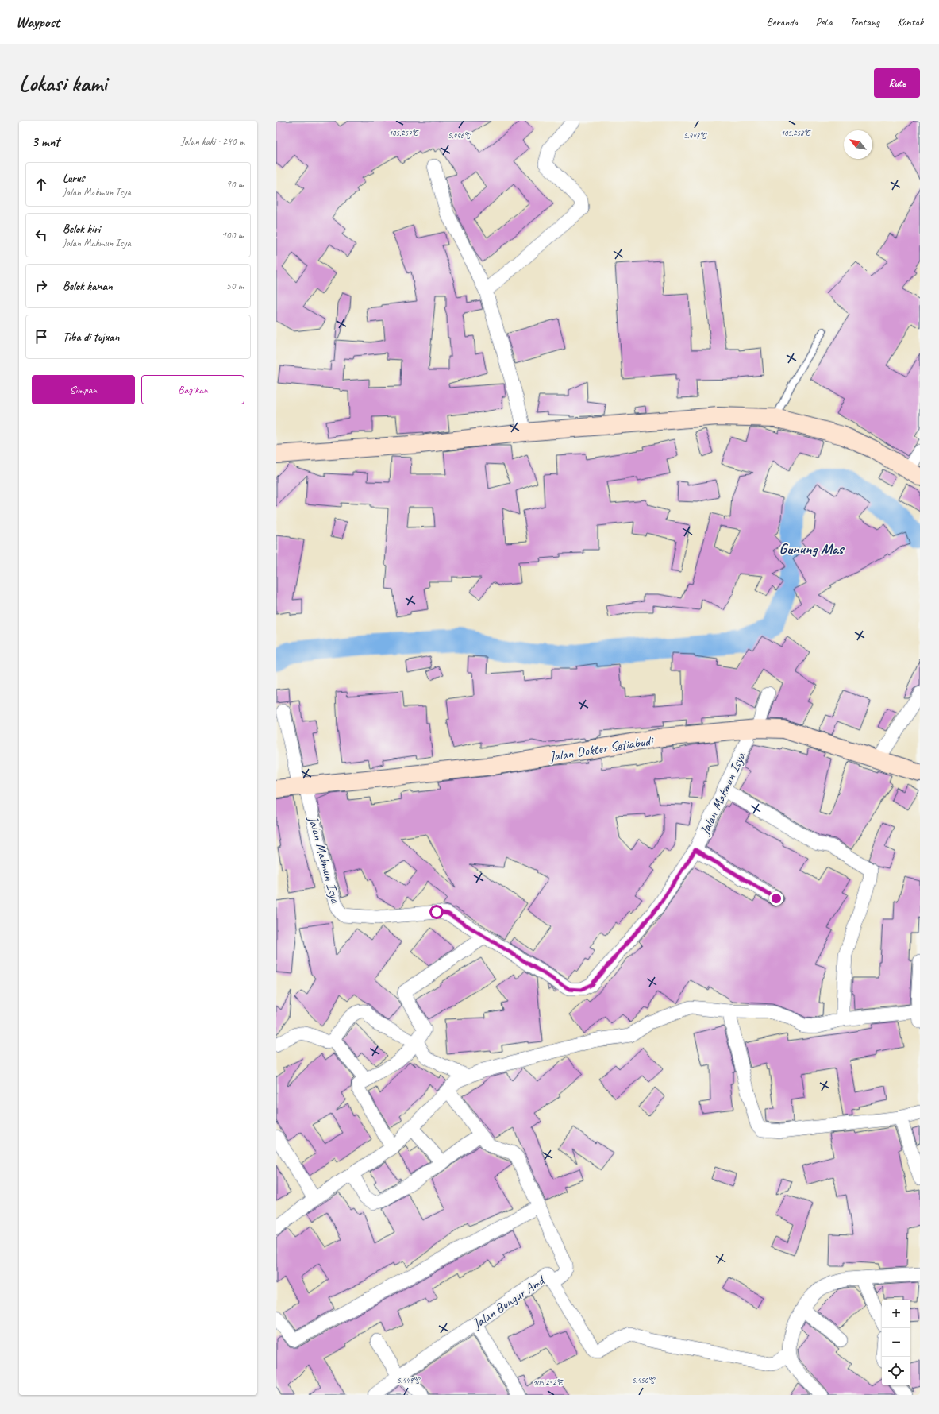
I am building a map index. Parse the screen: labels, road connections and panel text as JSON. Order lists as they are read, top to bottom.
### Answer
{
  "streets": {
    "street": ["Jalan Dokter Setiabudi", "Jalan Makmun Isya", "Jalan Bungur Amd"]
  },
  "crossings": [
    ["Jalan Dokter Setiabudi", "Jalan Makmun Isya"]
  ],
  "districts": ["Gunung Mas"],
  "north": "top left",
  "page": {
    "header": "Waypost",
    "nav": [
      "Beranda",
      "Peta",
      "Tentang",
      "Kontak"
    ],
    "buttons": [
      "Rute",
      ["Simpan", "Bagikan"]
    ],
    "title": "Lokasi kami",
    "heading": ["3 mnt", "Jalan kaki · 240 m"],
    "list": [
      ["Lurus", "Jalan Makmun Isya", "90 m"],
      ["Belok kiri", "Jalan Makmun Isya", "100 m"],
      ["Belok kanan", "50 m"],
      "Tiba di tujuan"
    ],
    "map_buttons": ["+", "−"]
  },
  "coordinates": [
    "105.257°E",
    "105.258°E",
    "5.446°S",
    "5.447°S",
    "5.449°S",
    "5.450°S",
    "105.252°E"
  ]
}
